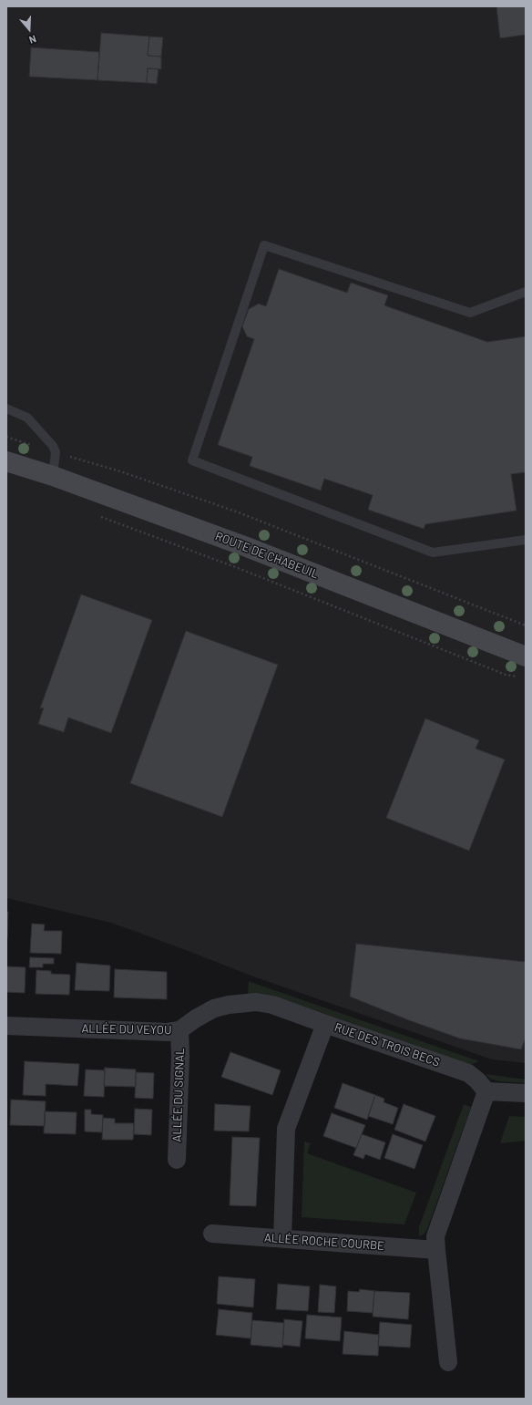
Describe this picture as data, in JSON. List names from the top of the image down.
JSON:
{
  "streets": {
    "main road": ["ROUTE DE CHABEUIL"],
    "street": [
      "ALLÉE DU VEYOU",
      "RUE DES TROIS BECS",
      "ALLÉE DU SIGNAL",
      "ALLÉE ROCHE COURBE"
    ]
  },
  "crossings": [
    ["ALLÉE DU VEYOU", "RUE DES TROIS BECS"],
    ["ALLÉE DU VEYOU", "ALLÉE DU SIGNAL"],
    ["RUE DES TROIS BECS", "ALLÉE ROCHE COURBE"]
  ],
  "north": "bottom"
}
